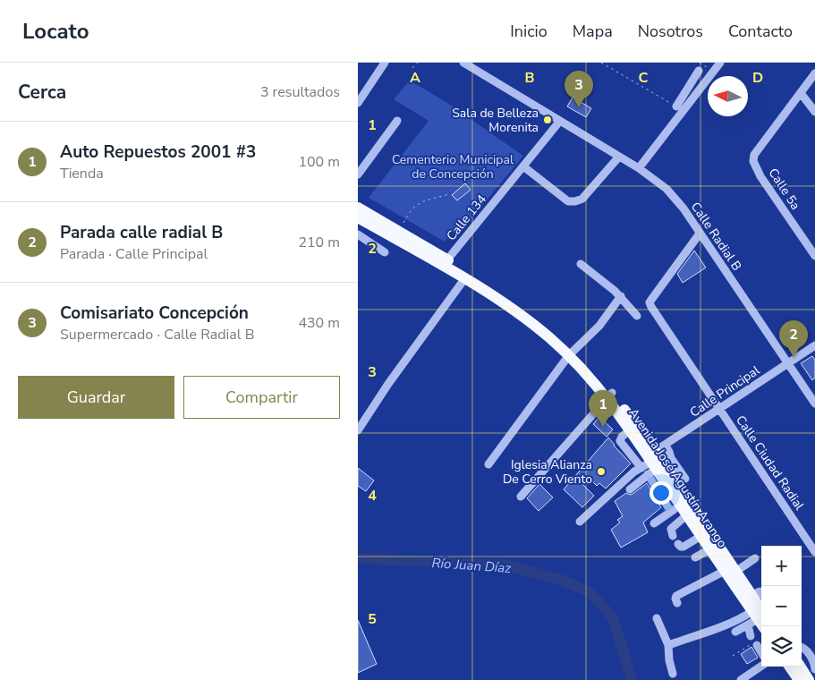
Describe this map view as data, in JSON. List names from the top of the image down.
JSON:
{
  "streets": {
    "main road": ["Avenida José Agustín Arango"],
    "street": [
      "Calle 5a",
      "Calle 134",
      "Calle Radial B",
      "Calle Principal",
      "Calle Ciudad Radial"
    ]
  },
  "crossings": [
    ["Calle 134", "Calle Radial B"],
    ["Calle 134", "Avenida José Agustín Arango"],
    ["Calle Radial B", "Calle Principal"],
    ["Calle Radial B", "Calle Ciudad Radial"],
    ["Calle Principal", "Calle Ciudad Radial"],
    ["Calle Principal", "Avenida José Agustín Arango"]
  ],
  "water": ["Río Juan Díaz"],
  "parks": ["Cementerio Municipal de Concepción"],
  "places": ["Sala de Belleza Morenita", "Iglesia Alianza De Cerro Viento"],
  "north": "left",
  "page": {
    "header": "Locato",
    "nav": [
      "Inicio",
      "Mapa",
      "Nosotros",
      "Contacto"
    ],
    "heading": ["Cerca", "3 resultados"],
    "pins": ["3", "2", "1"],
    "list": [
      {
        "mark": "1",
        "name": "Auto Repuestos 2001 #3",
        "note": "Tienda",
        "value": "100 m"
      },
      {
        "mark": "2",
        "name": "Parada calle radial B",
        "note": "Parada · Calle Principal",
        "value": "210 m"
      },
      {
        "mark": "3",
        "name": "Comisariato Concepción",
        "note": "Supermercado · Calle Radial B",
        "value": "430 m"
      }
    ],
    "buttons": ["Guardar", "Compartir"],
    "map_buttons": ["+", "−"]
  },
  "grid": {
    "columns": [
      "A",
      "B",
      "C",
      "D"
    ],
    "rows": [
      "1",
      "2",
      "3",
      "4",
      "5"
    ]
  }
}
